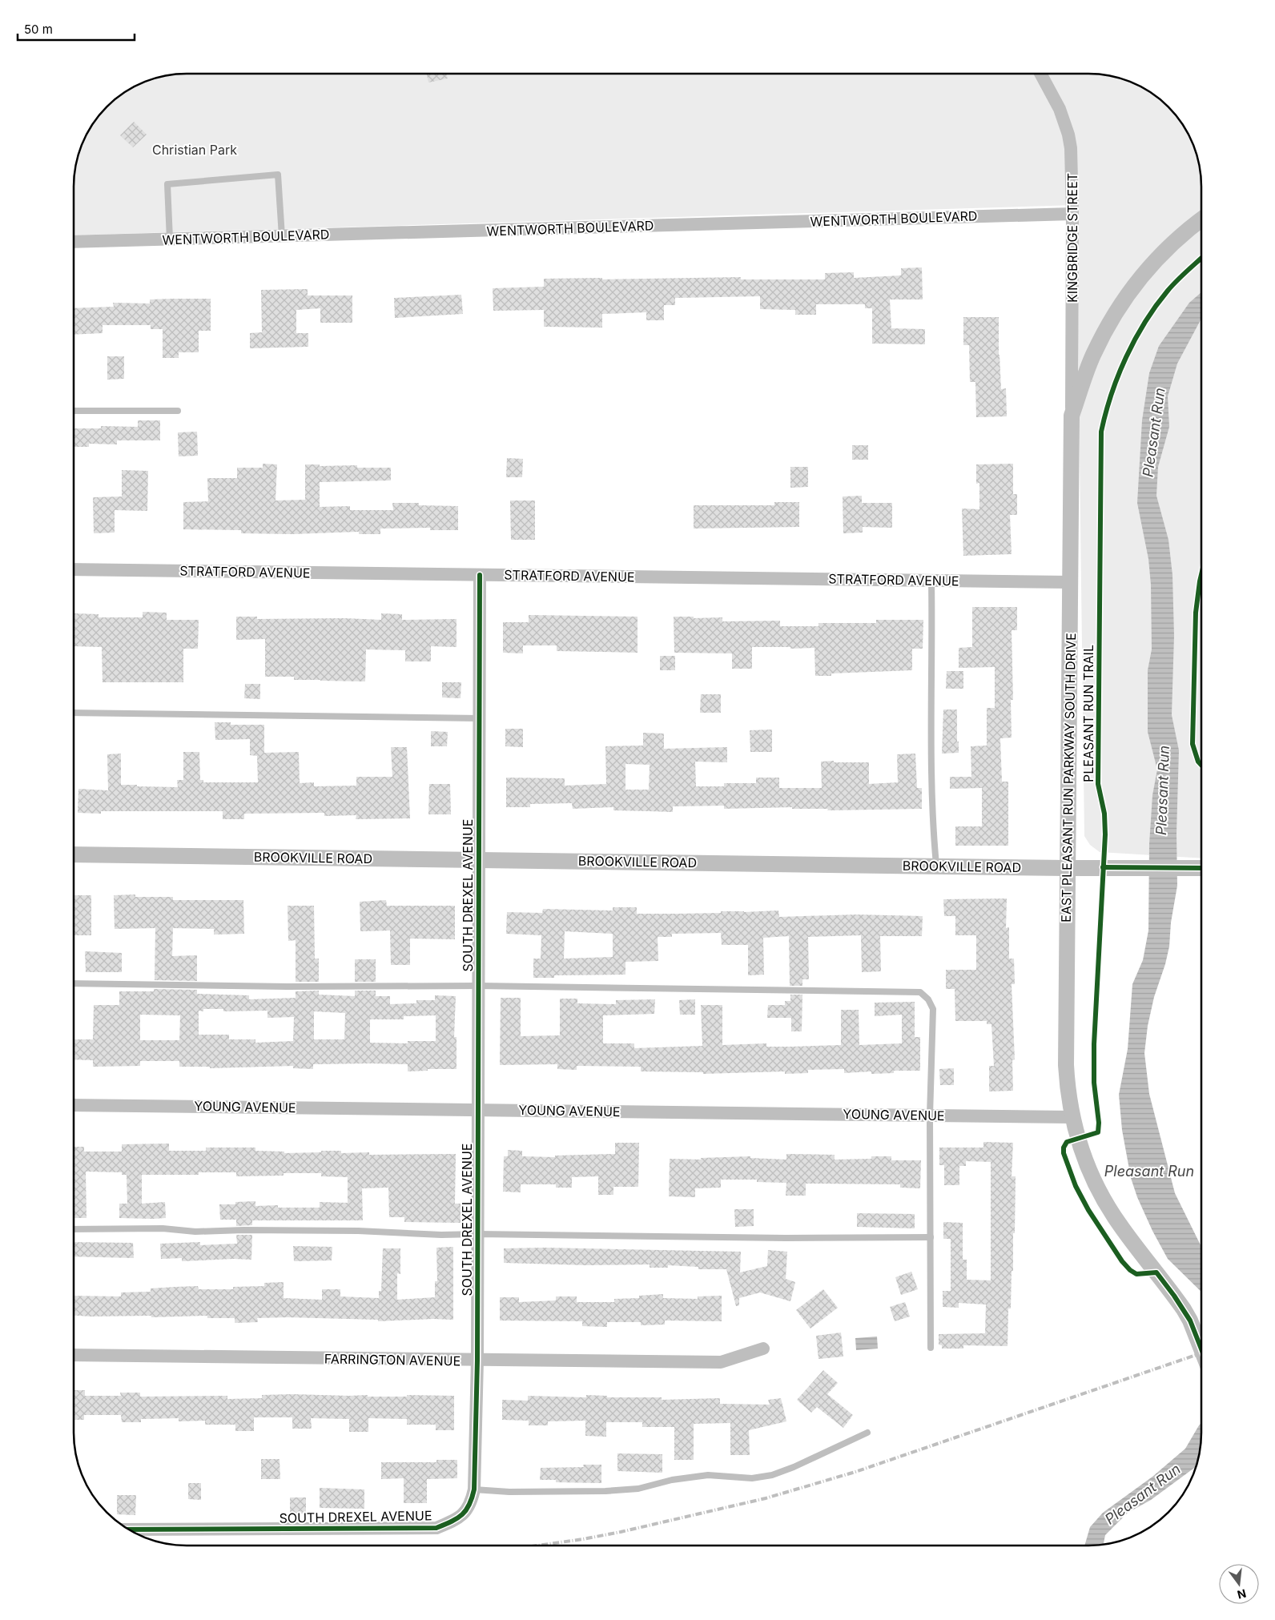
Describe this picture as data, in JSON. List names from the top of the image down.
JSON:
{
  "streets": {
    "street": [
      "WENTWORTH BOULEVARD",
      "KINGBRIDGE STREET",
      "STRATFORD AVENUE",
      "EAST PLEASANT RUN PARKWAY SOUTH DRIVE",
      "BROOKVILLE ROAD",
      "SOUTH DREXEL AVENUE",
      "YOUNG AVENUE",
      "FARRINGTON AVENUE"
    ],
    "cycle path": ["PLEASANT RUN TRAIL"]
  },
  "crossings": [
    ["WENTWORTH BOULEVARD", "KINGBRIDGE STREET"],
    ["KINGBRIDGE STREET", "EAST PLEASANT RUN PARKWAY SOUTH DRIVE"],
    ["STRATFORD AVENUE", "EAST PLEASANT RUN PARKWAY SOUTH DRIVE"],
    ["STRATFORD AVENUE", "SOUTH DREXEL AVENUE"],
    ["EAST PLEASANT RUN PARKWAY SOUTH DRIVE", "BROOKVILLE ROAD"],
    ["EAST PLEASANT RUN PARKWAY SOUTH DRIVE", "YOUNG AVENUE"],
    ["BROOKVILLE ROAD", "SOUTH DREXEL AVENUE"],
    ["SOUTH DREXEL AVENUE", "YOUNG AVENUE"],
    ["SOUTH DREXEL AVENUE", "FARRINGTON AVENUE"]
  ],
  "water": ["Pleasant Run"],
  "parks": ["Christian Park"],
  "scale_bar": "50 m",
  "north": "bottom"
}
